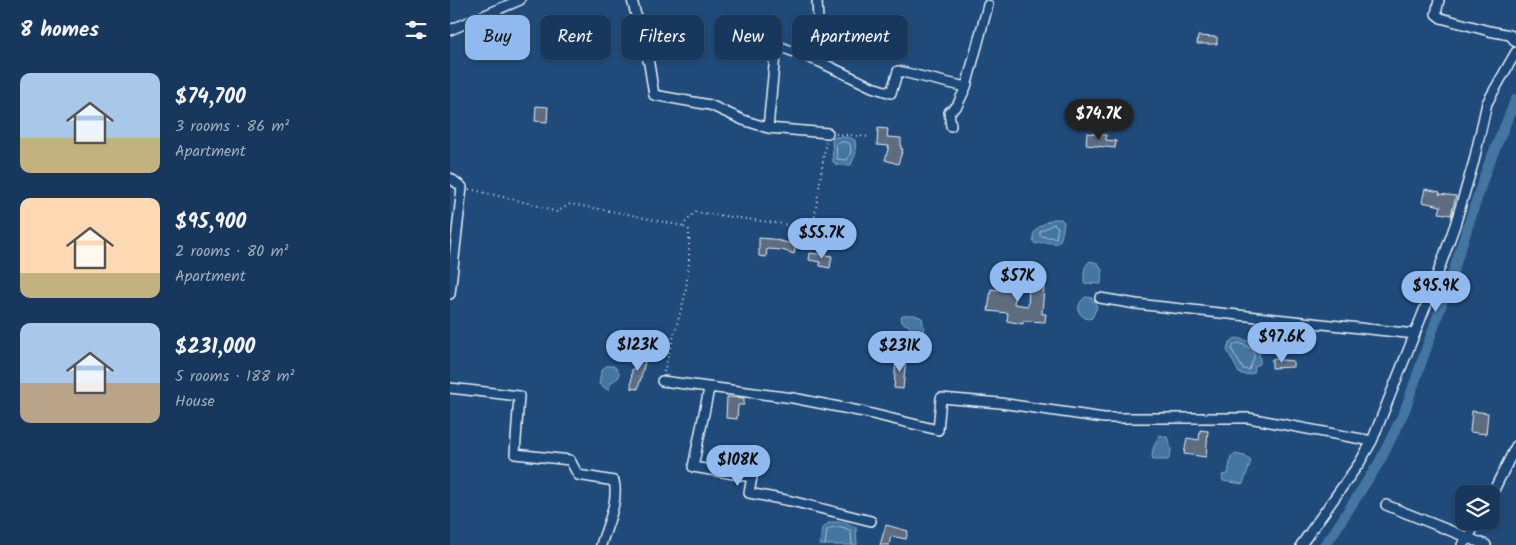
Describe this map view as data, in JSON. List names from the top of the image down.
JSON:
{
  "page": {
    "heading": "8 homes",
    "chip": [
      "Buy",
      "Rent",
      "Filters",
      "New",
      "Apartment"
    ],
    "list": [
      {
        "name": "$74,700",
        "note": "3 rooms · 86 m² · Apartment"
      },
      {
        "name": "$95,900",
        "note": "2 rooms · 80 m² · Apartment"
      },
      {
        "name": "$231,000",
        "note": "5 rooms · 188 m² · House"
      }
    ],
    "price": [
      "$74.7K",
      "$55.7K",
      "$57K",
      "$95.9K",
      "$97.6K",
      "$123K",
      "$231K",
      "$108K"
    ]
  }
}
